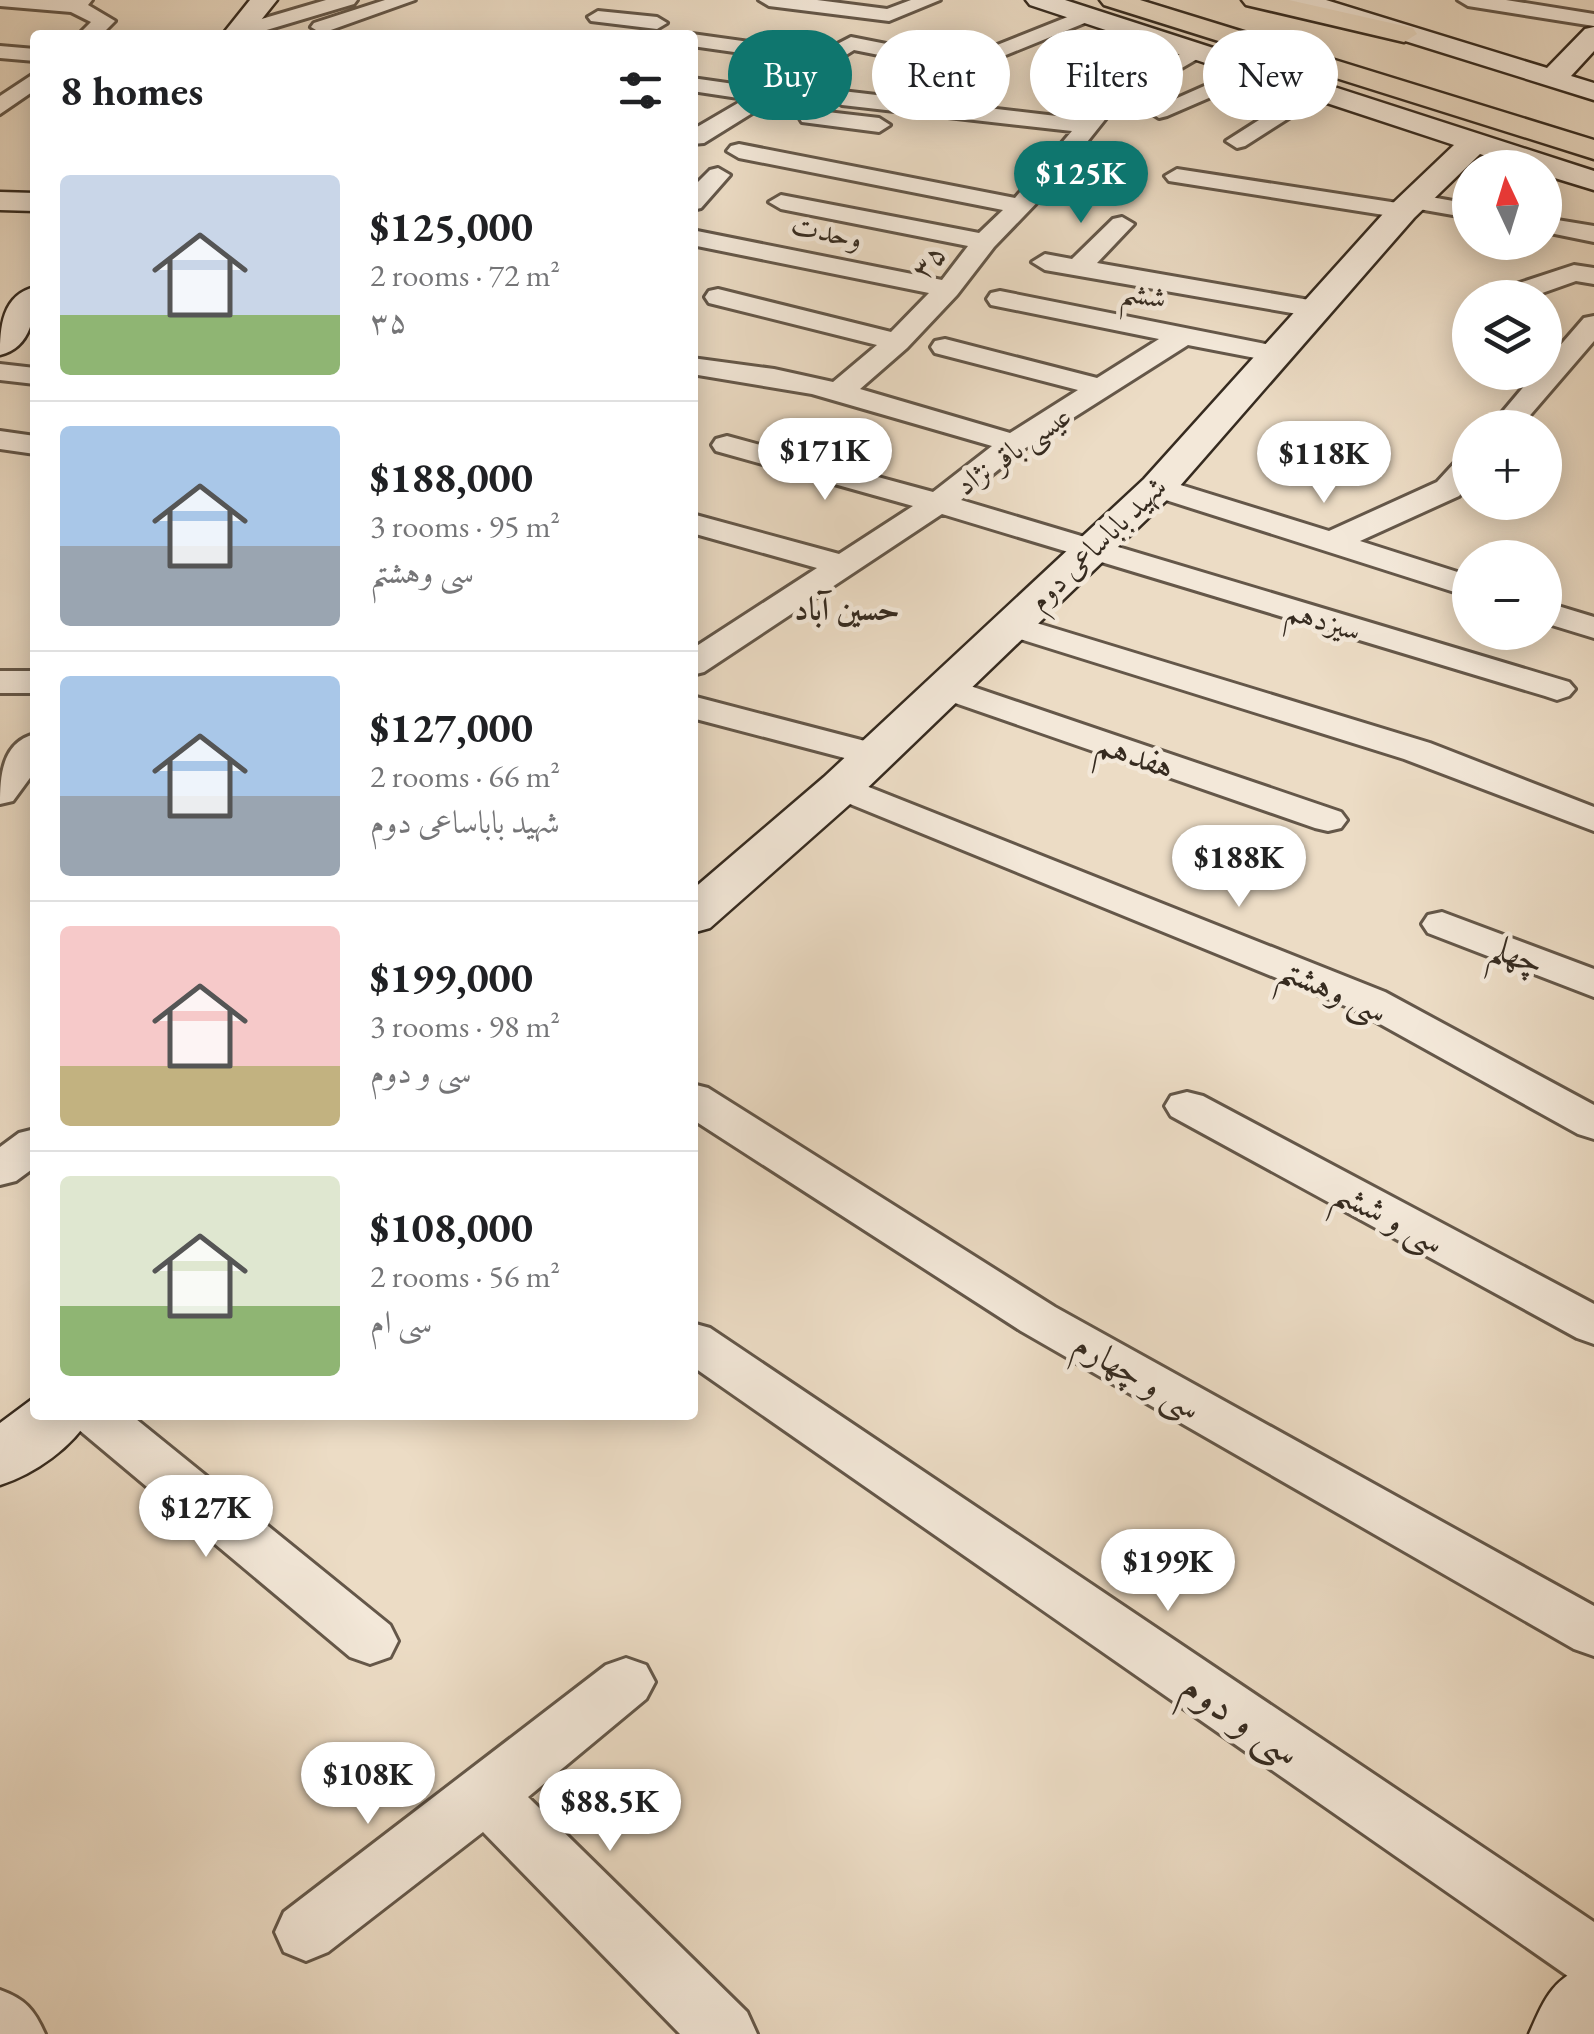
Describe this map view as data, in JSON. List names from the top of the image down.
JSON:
{
  "streets": {
    "main road": ["شهید باباساعی دوم"],
    "street": [
      "وحدت",
      "۳۵",
      "ششم",
      "عیسی باقر نژاد",
      "سیزدهم",
      "هفدهم",
      "چهلم",
      "سی وهشتم",
      "سی و ششم",
      "سی و چهارم",
      "سی و دوم"
    ]
  },
  "crossings": [
    ["وحدت", "۳۵"],
    ["ششم", "عیسی باقر نژاد"],
    ["ششم", "شهید باباساعی دوم"],
    ["عیسی باقر نژاد", "سیزدهم"],
    ["شهید باباساعی دوم", "سیزدهم"],
    ["شهید باباساعی دوم", "هفدهم"],
    ["شهید باباساعی دوم", "سی وهشتم"]
  ],
  "districts": ["حسین آباد"],
  "north": "top",
  "page": {
    "chip": [
      "Buy",
      "Rent",
      "Filters",
      "New"
    ],
    "heading": "8 homes",
    "price": [
      "$125K",
      "$171K",
      "$118K",
      "$188K",
      "$127K",
      "$199K",
      "$108K",
      "$88.5K"
    ],
    "map_buttons": ["+", "−"],
    "list": [
      {
        "name": "$125,000",
        "note": "2 rooms · 72 m² · ۳۵"
      },
      {
        "name": "$188,000",
        "note": "3 rooms · 95 m² · سی وهشتم"
      },
      {
        "name": "$127,000",
        "note": "2 rooms · 66 m² · شهید باباساعی دوم"
      },
      {
        "name": "$199,000",
        "note": "3 rooms · 98 m² · سی و دوم"
      },
      {
        "name": "$108,000",
        "note": "2 rooms · 56 m² · سی ام"
      }
    ]
  }
}
